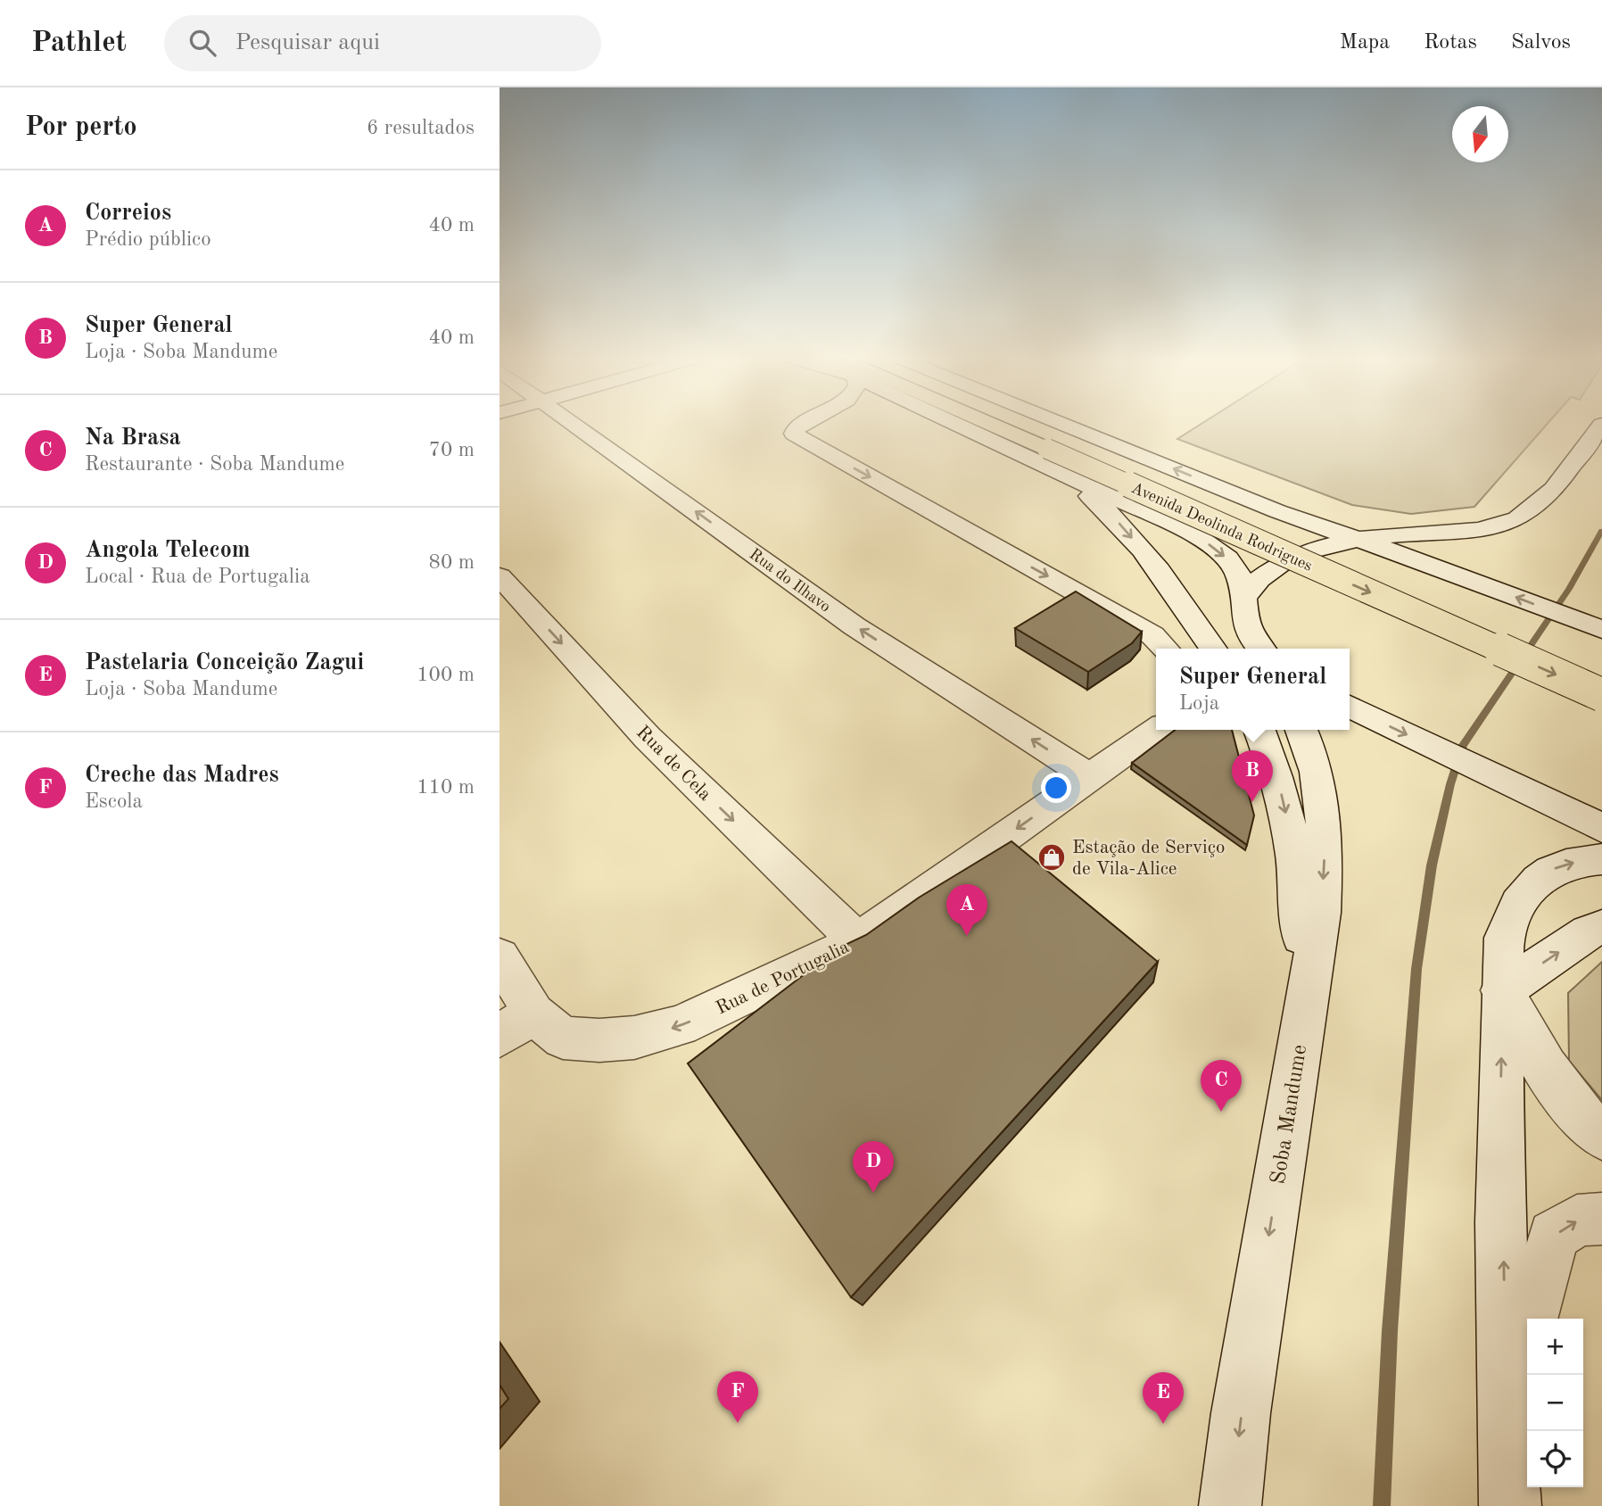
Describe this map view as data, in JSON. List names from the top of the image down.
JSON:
{
  "streets": {
    "highway": ["Avenida Deolinda Rodrigues"],
    "main road": [
      "Rua do Ilhavo",
      "Rua de Cela",
      "Rua de Portugalia",
      "Soba Mandume"
    ]
  },
  "crossings": [
    ["Rua do Ilhavo", "Rua de Portugalia"],
    ["Rua de Cela", "Rua de Portugalia"]
  ],
  "one_way": ["Rua de Cela", "Rua de Portugalia"],
  "places": {
    "shop": ["Estação de Serviço de Vila-Alice"]
  },
  "north": "bottom",
  "page": {
    "header": "Pathlet",
    "search": "Pesquisar aqui",
    "nav": ["Mapa", "Rotas", "Salvos"],
    "heading": ["Por perto", "6 resultados"],
    "list": [
      {
        "mark": "A",
        "name": "Correios",
        "note": "Prédio público",
        "value": "40 m"
      },
      {
        "mark": "B",
        "name": "Super General",
        "note": "Loja · Soba Mandume",
        "value": "40 m"
      },
      {
        "mark": "C",
        "name": "Na Brasa",
        "note": "Restaurante · Soba Mandume",
        "value": "70 m"
      },
      {
        "mark": "D",
        "name": "Angola Telecom",
        "note": "Local · Rua de Portugalia",
        "value": "80 m"
      },
      {
        "mark": "E",
        "name": "Pastelaria Conceição Zagui",
        "note": "Loja · Soba Mandume",
        "value": "100 m"
      },
      {
        "mark": "F",
        "name": "Creche das Madres",
        "note": "Escola",
        "value": "110 m"
      }
    ],
    "popup": ["Super General", "Loja"],
    "pins": [
      "B",
      "A",
      "C",
      "D",
      "F",
      "E"
    ],
    "map_buttons": ["+", "−"]
  }
}
